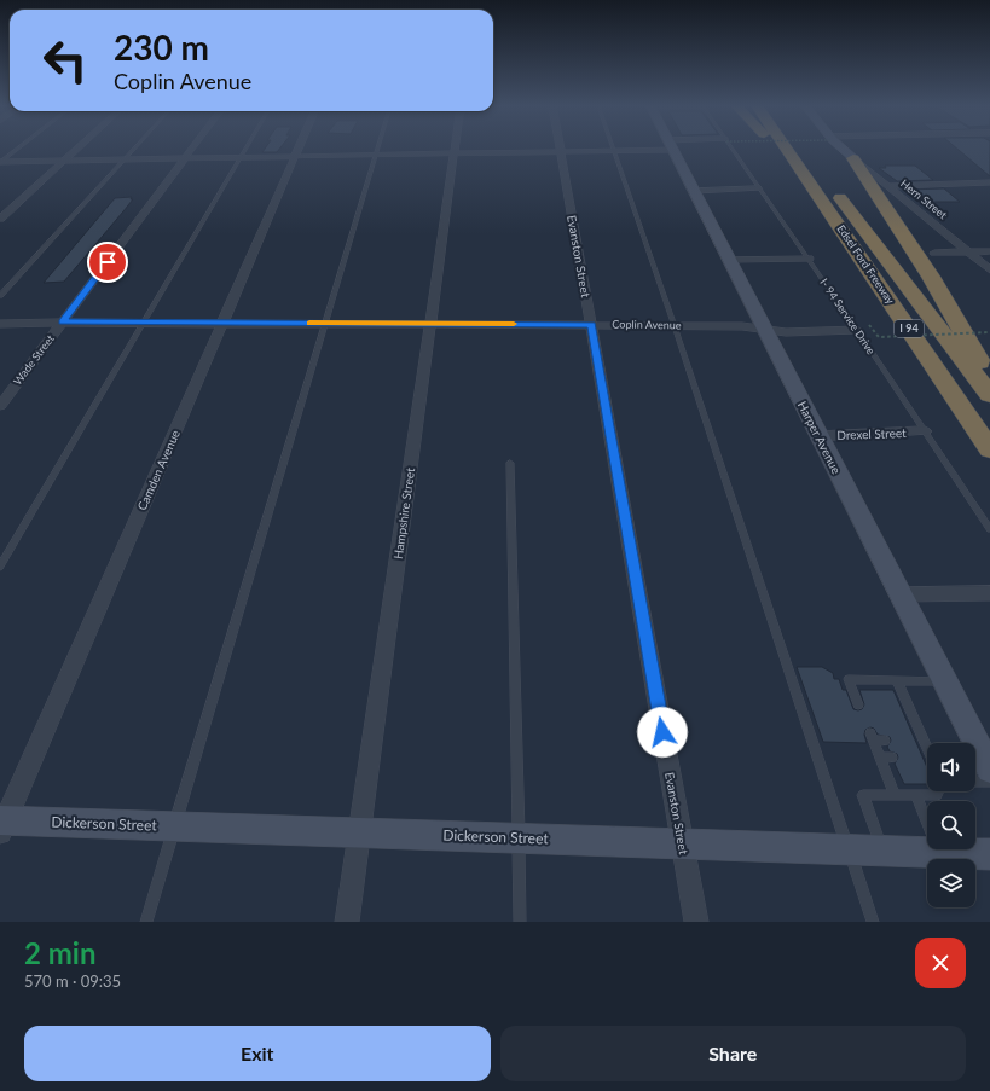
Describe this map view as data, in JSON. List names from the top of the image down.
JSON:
{
  "streets": {
    "highway": ["Edsel Ford Freeway", "I 94"],
    "main road": ["Hern Street", "Harper Avenue", "Dickerson Street"],
    "street": [
      "Evanston Street",
      "Coplin Avenue",
      "Wade Street",
      "Drexel Street",
      "Camden Avenue",
      "Hampshire Street"
    ],
    "lane": ["I- 94 Service Drive"]
  },
  "crossings": [
    ["Evanston Street", "Coplin Avenue"],
    ["Evanston Street", "Dickerson Street"],
    ["I- 94 Service Drive", "Coplin Avenue"],
    ["I- 94 Service Drive", "Drexel Street"],
    ["Coplin Avenue", "Wade Street"],
    ["Coplin Avenue", "Harper Avenue"],
    ["Coplin Avenue", "Camden Avenue"],
    ["Coplin Avenue", "Hampshire Street"],
    ["Drexel Street", "Harper Avenue"],
    ["Camden Avenue", "Dickerson Street"],
    ["Hampshire Street", "Dickerson Street"]
  ],
  "page": {
    "turn": ["230 m", "Coplin Avenue"],
    "heading": ["2 min", "570 m · 09:35"],
    "buttons": ["Exit", "Share"]
  }
}
